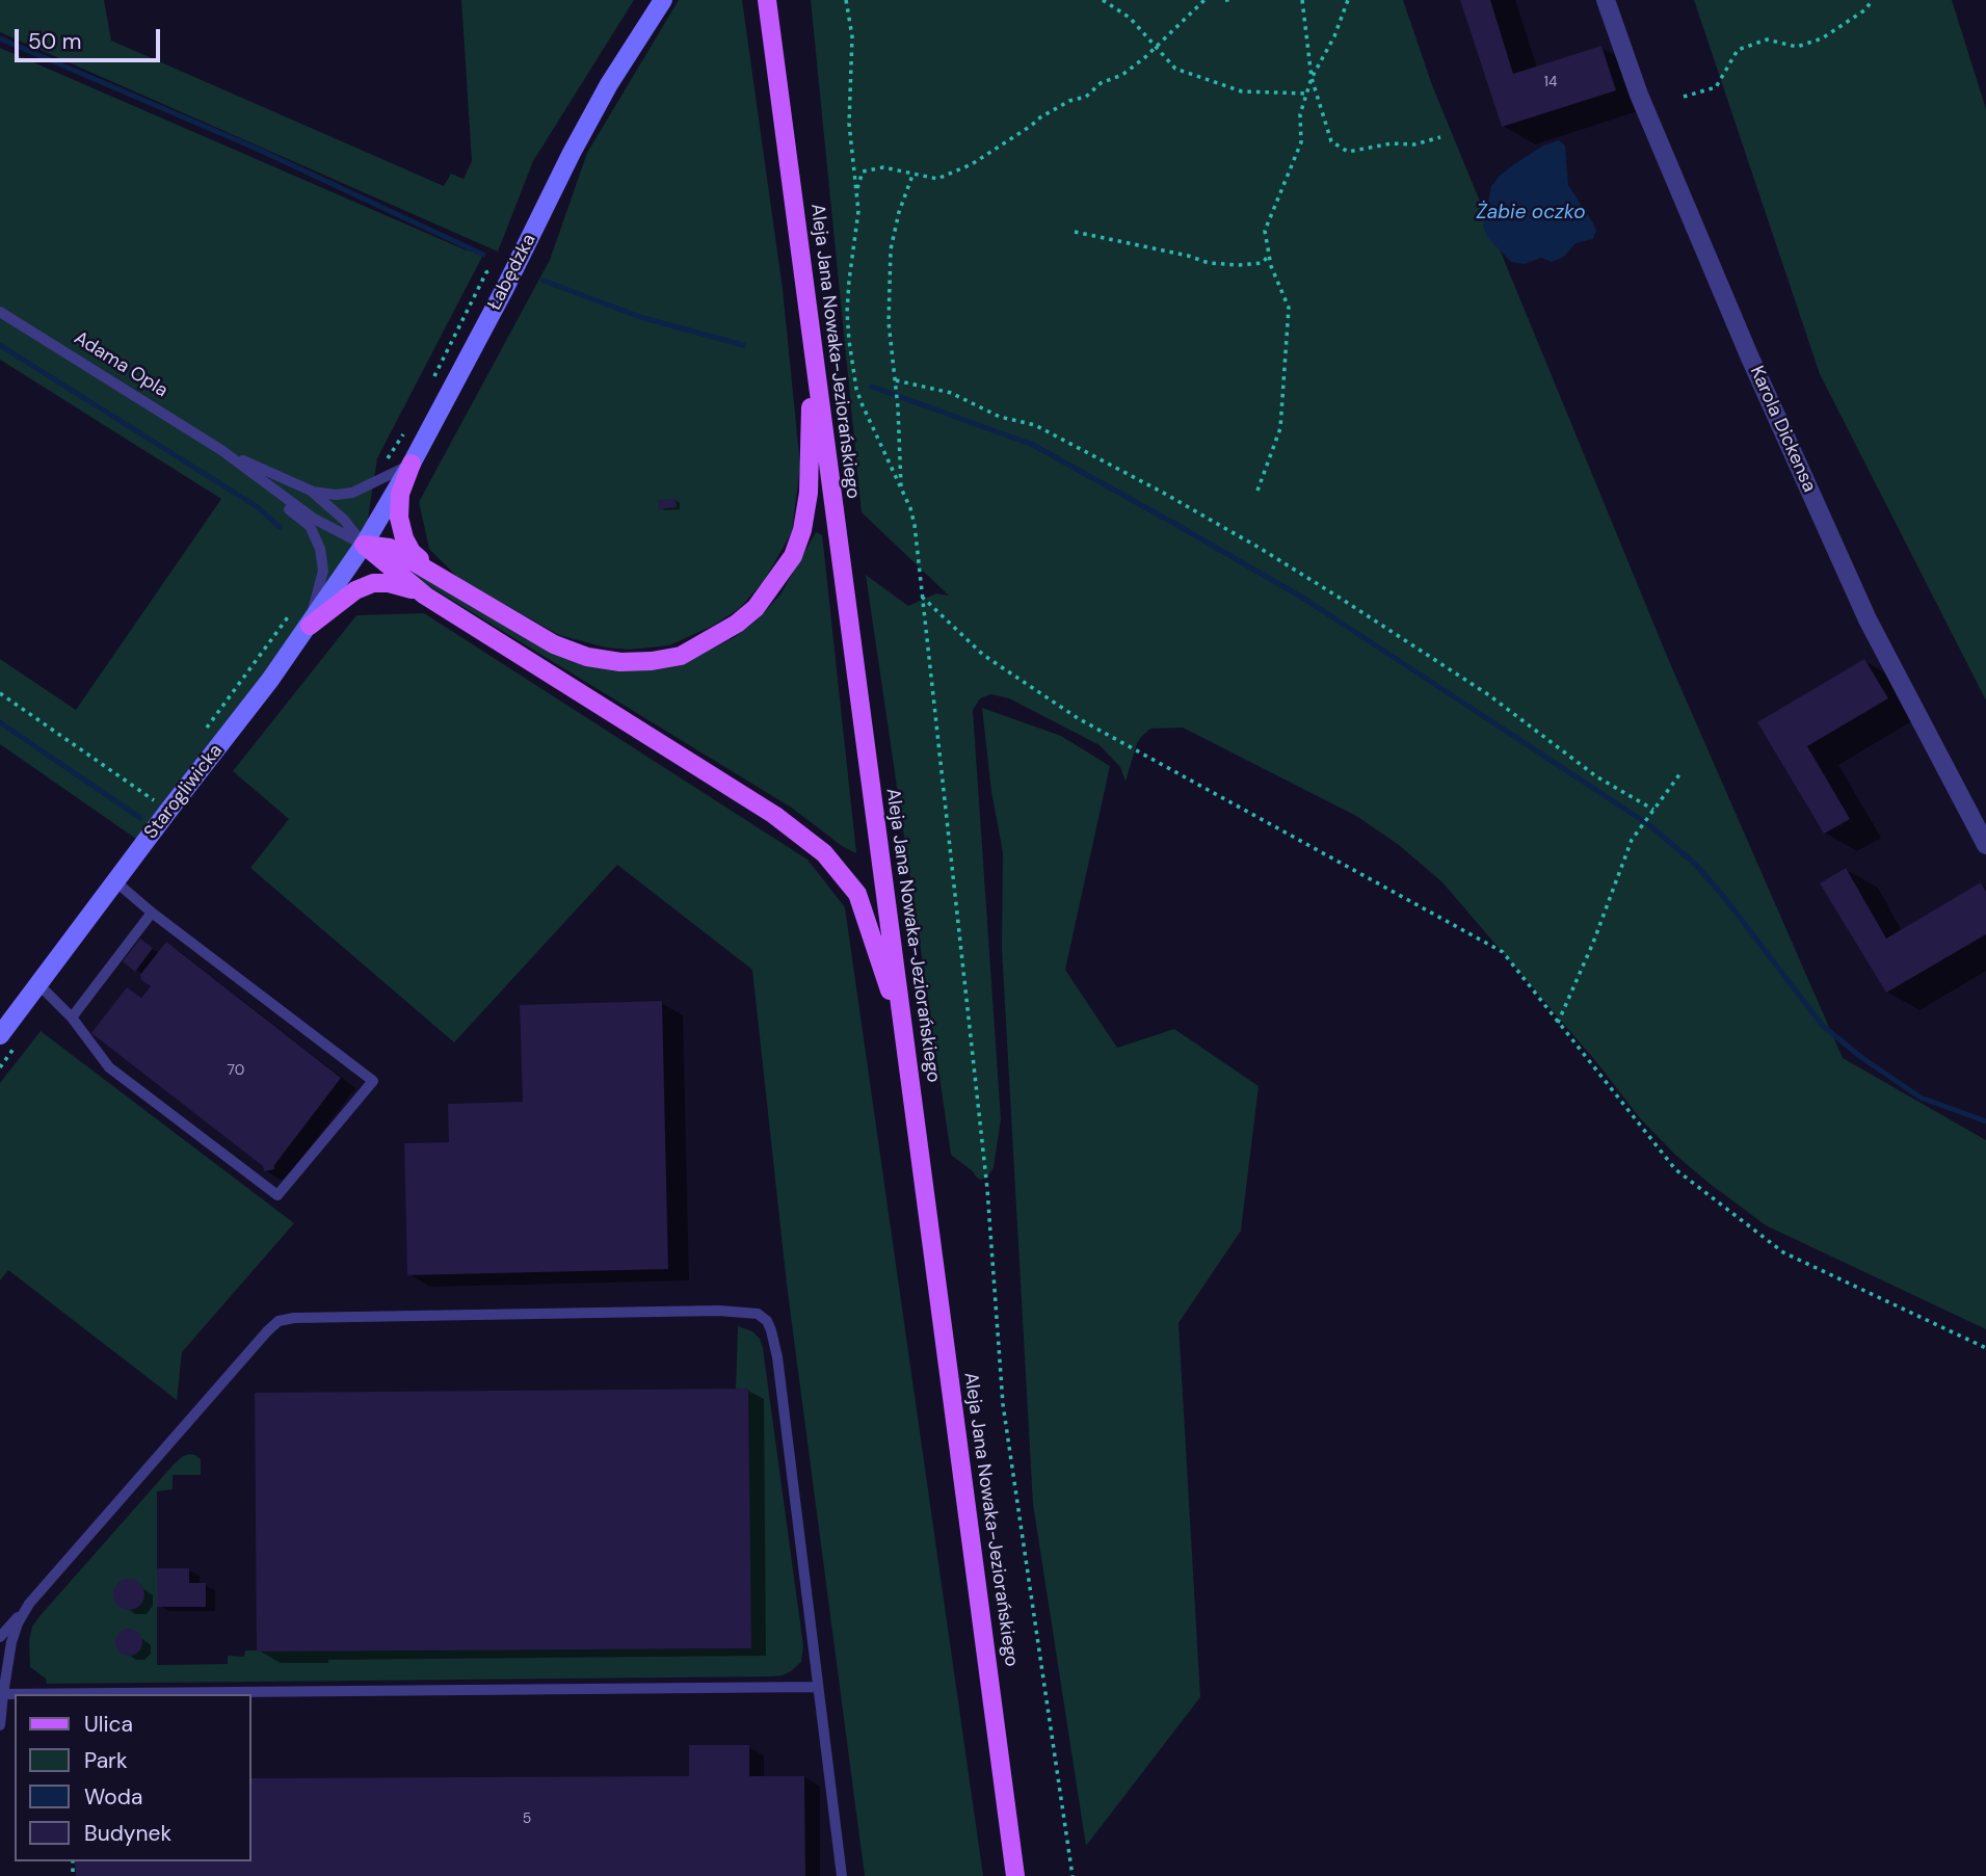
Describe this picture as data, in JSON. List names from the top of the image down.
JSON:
{
  "streets": {
    "main road": ["Aleja Jana Nowaka-Jeziorańskiego"],
    "street": ["Łabędzka", "Karola Dickensa", "Starogliwicka"],
    "lane": ["Adama Opla"]
  },
  "crossings": [
    ["Łabędzka", "Starogliwicka"]
  ],
  "water": ["Żabie oczko"],
  "house_numbers": ["14", "70", "5"],
  "legend": [
    "Ulica",
    "Park",
    "Woda",
    "Budynek"
  ],
  "scale_bar": "50 m"
}
